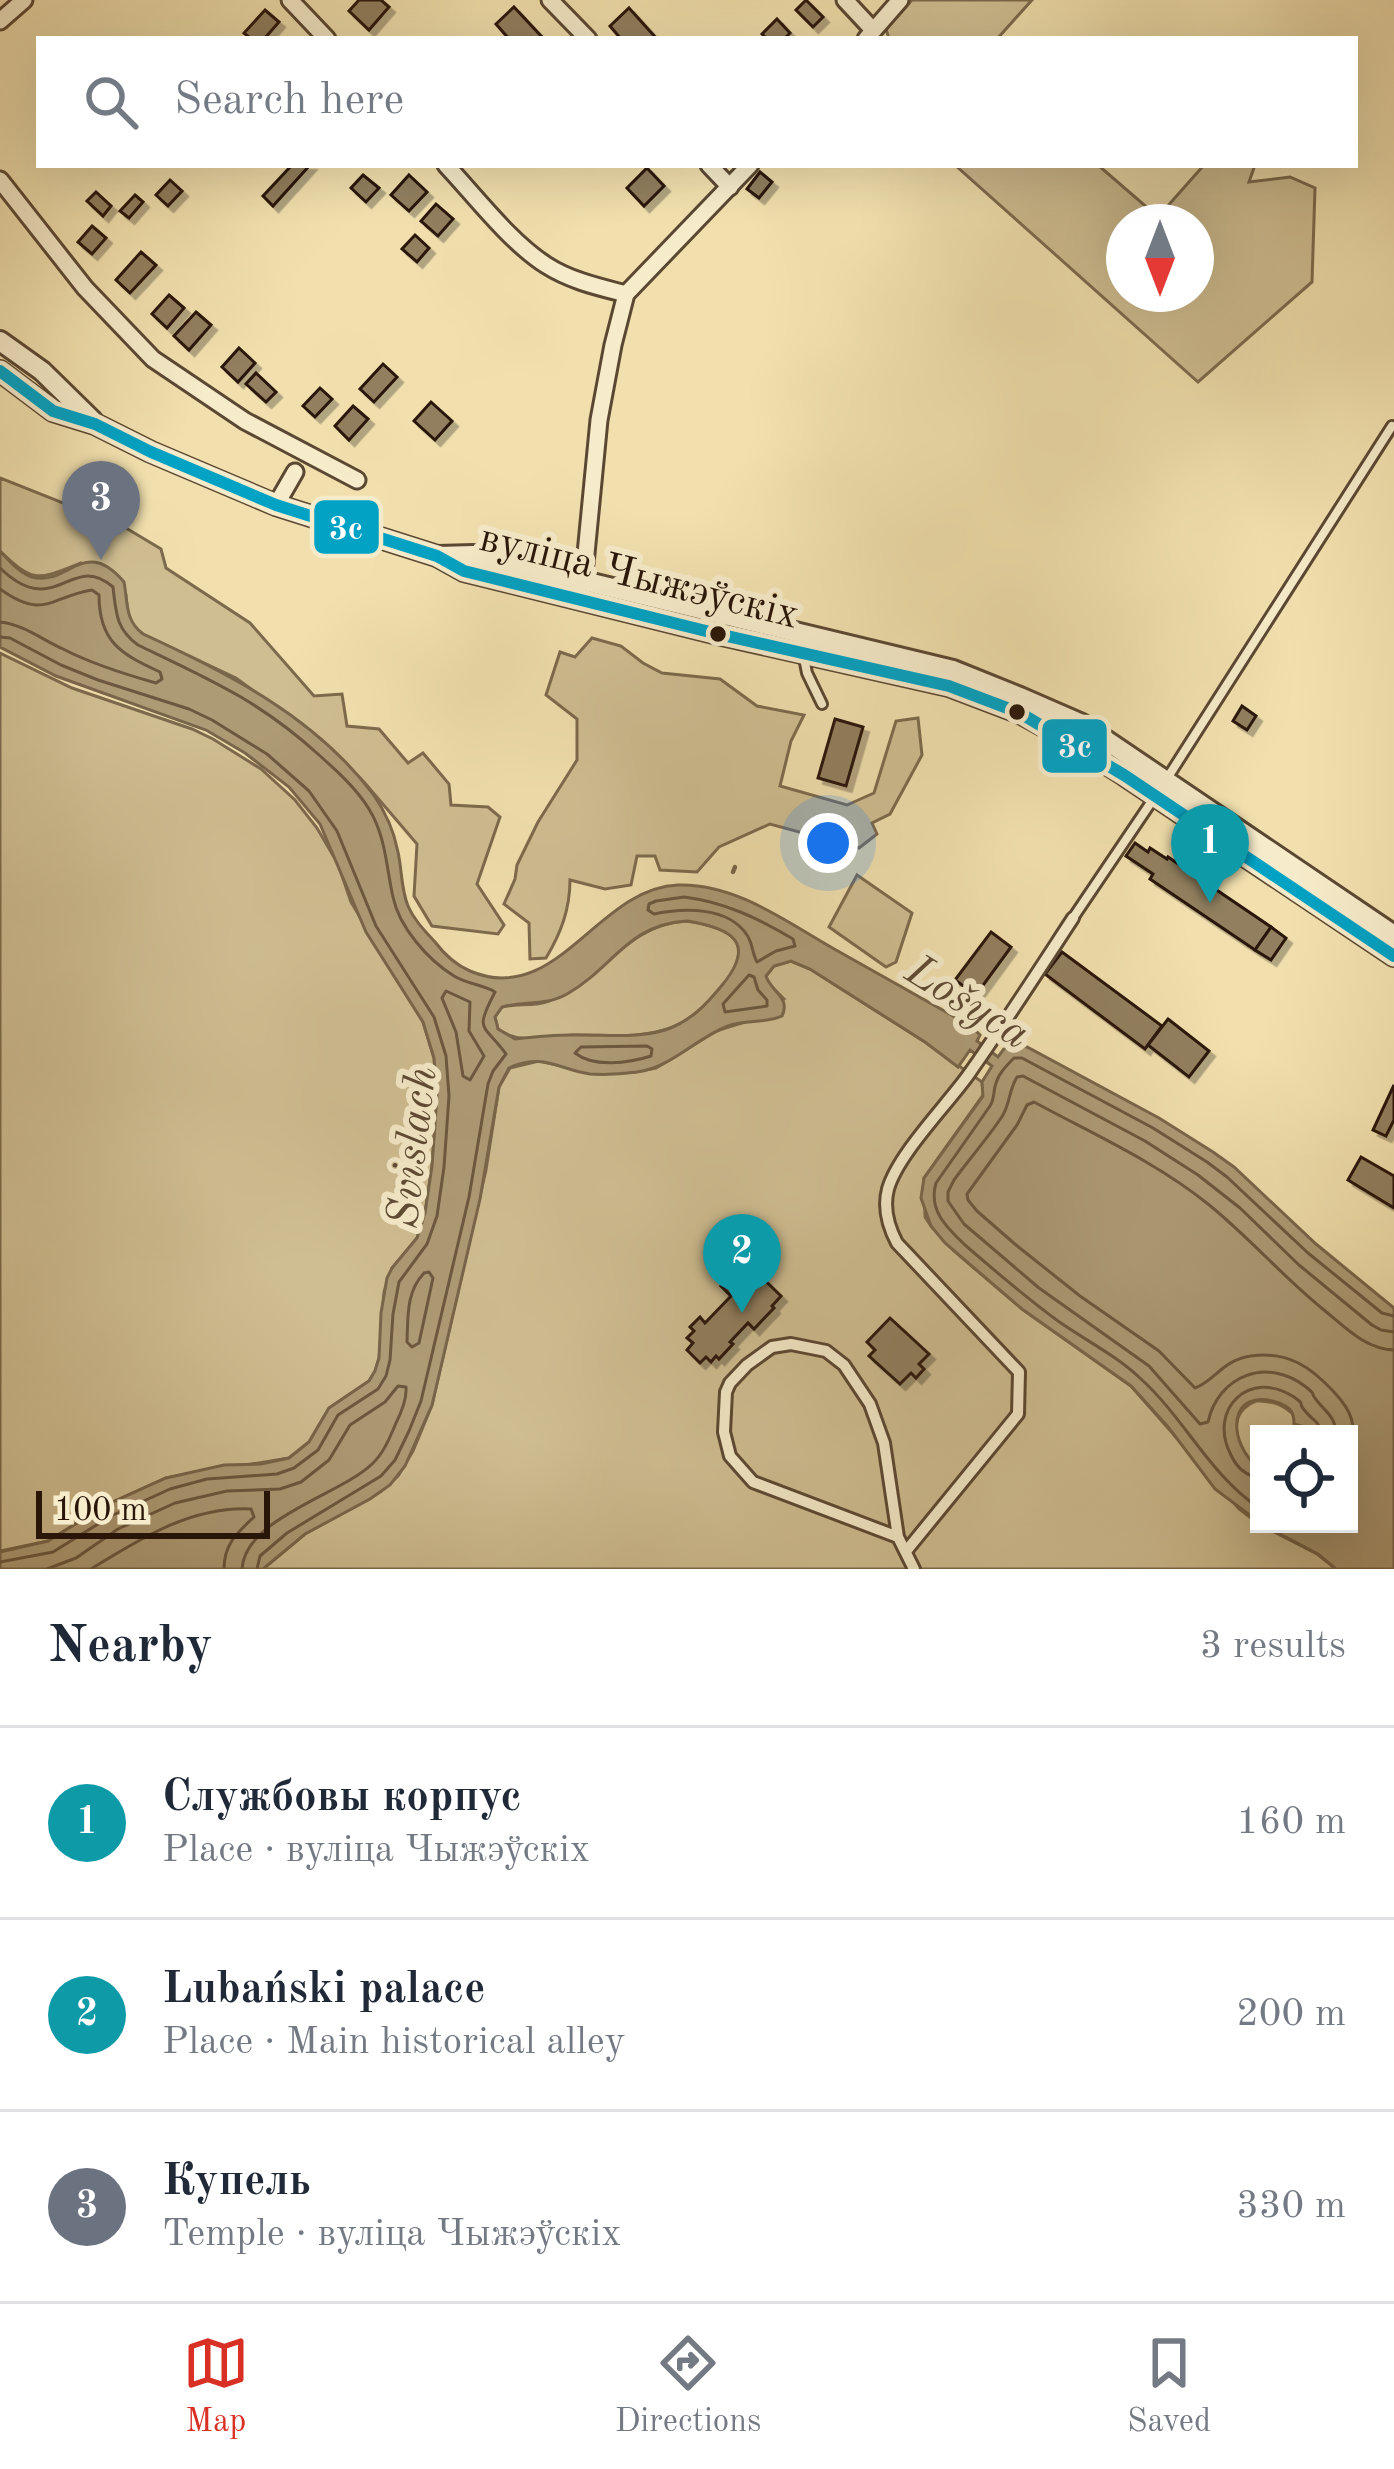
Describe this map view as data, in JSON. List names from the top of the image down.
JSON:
{
  "streets": {
    "street": ["вуліца Чыжэўскіх"]
  },
  "water": ["Lošyca", "Svislach"],
  "lines": ["transit line 3с"],
  "scale_bar": "100 m",
  "north": "bottom",
  "page": {
    "search": "Search here",
    "pins": ["3", "1", "2"],
    "scale": "100 m",
    "heading": ["Nearby", "3 results"],
    "list": [
      {
        "mark": "1",
        "name": "Службовы корпус",
        "note": "Place · вуліца Чыжэўскіх",
        "value": "160 m"
      },
      {
        "mark": "2",
        "name": "Lubański palace",
        "note": "Place · Main historical alley",
        "value": "200 m"
      },
      {
        "mark": "3",
        "name": "Купель",
        "note": "Temple · вуліца Чыжэўскіх",
        "value": "330 m"
      }
    ],
    "nav": ["Map", "Directions", "Saved"]
  }
}
